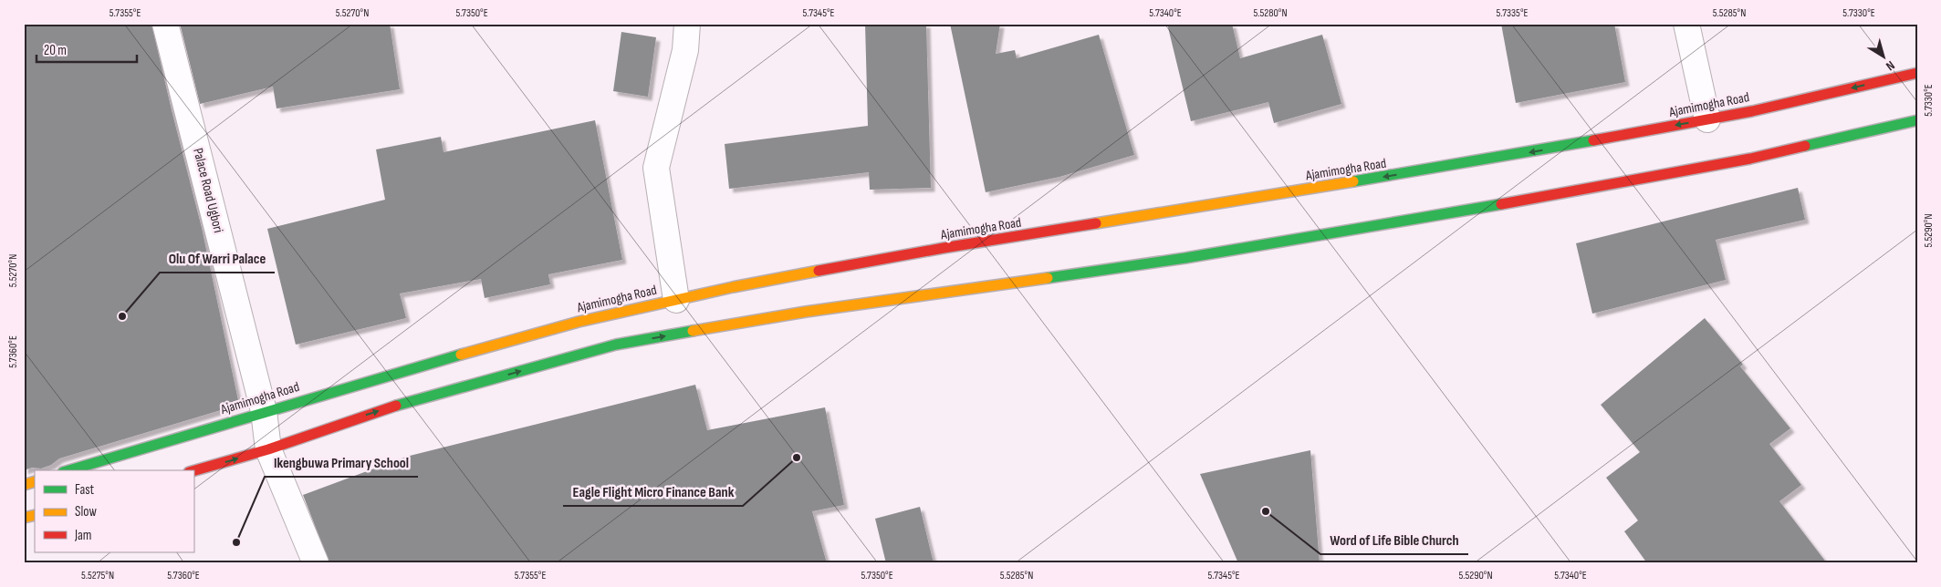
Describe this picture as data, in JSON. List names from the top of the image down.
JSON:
{
  "streets": {
    "main road": ["Ajamimogha Road"],
    "street": ["Palace Road Ugbori"]
  },
  "crossings": [
    ["Ajamimogha Road", "Palace Road Ugbori"]
  ],
  "places": [
    "Olu Of Warri Palace",
    "Eagle Flight Micro Finance Bank",
    "Word of Life Bible Church",
    "Ikengbuwa Primary School"
  ],
  "legend": ["Fast", "Slow", "Jam"],
  "scale_bar": "20 m",
  "north": "bottom right",
  "coordinates": [
    "5.7355°E",
    "5.5270°N",
    "5.7350°E",
    "5.7345°E",
    "5.7340°E",
    "5.5280°N",
    "5.7335°E",
    "5.5285°N",
    "5.7330°E",
    "5.5290°N",
    "5.7360°E",
    "5.5275°N"
  ]
}
